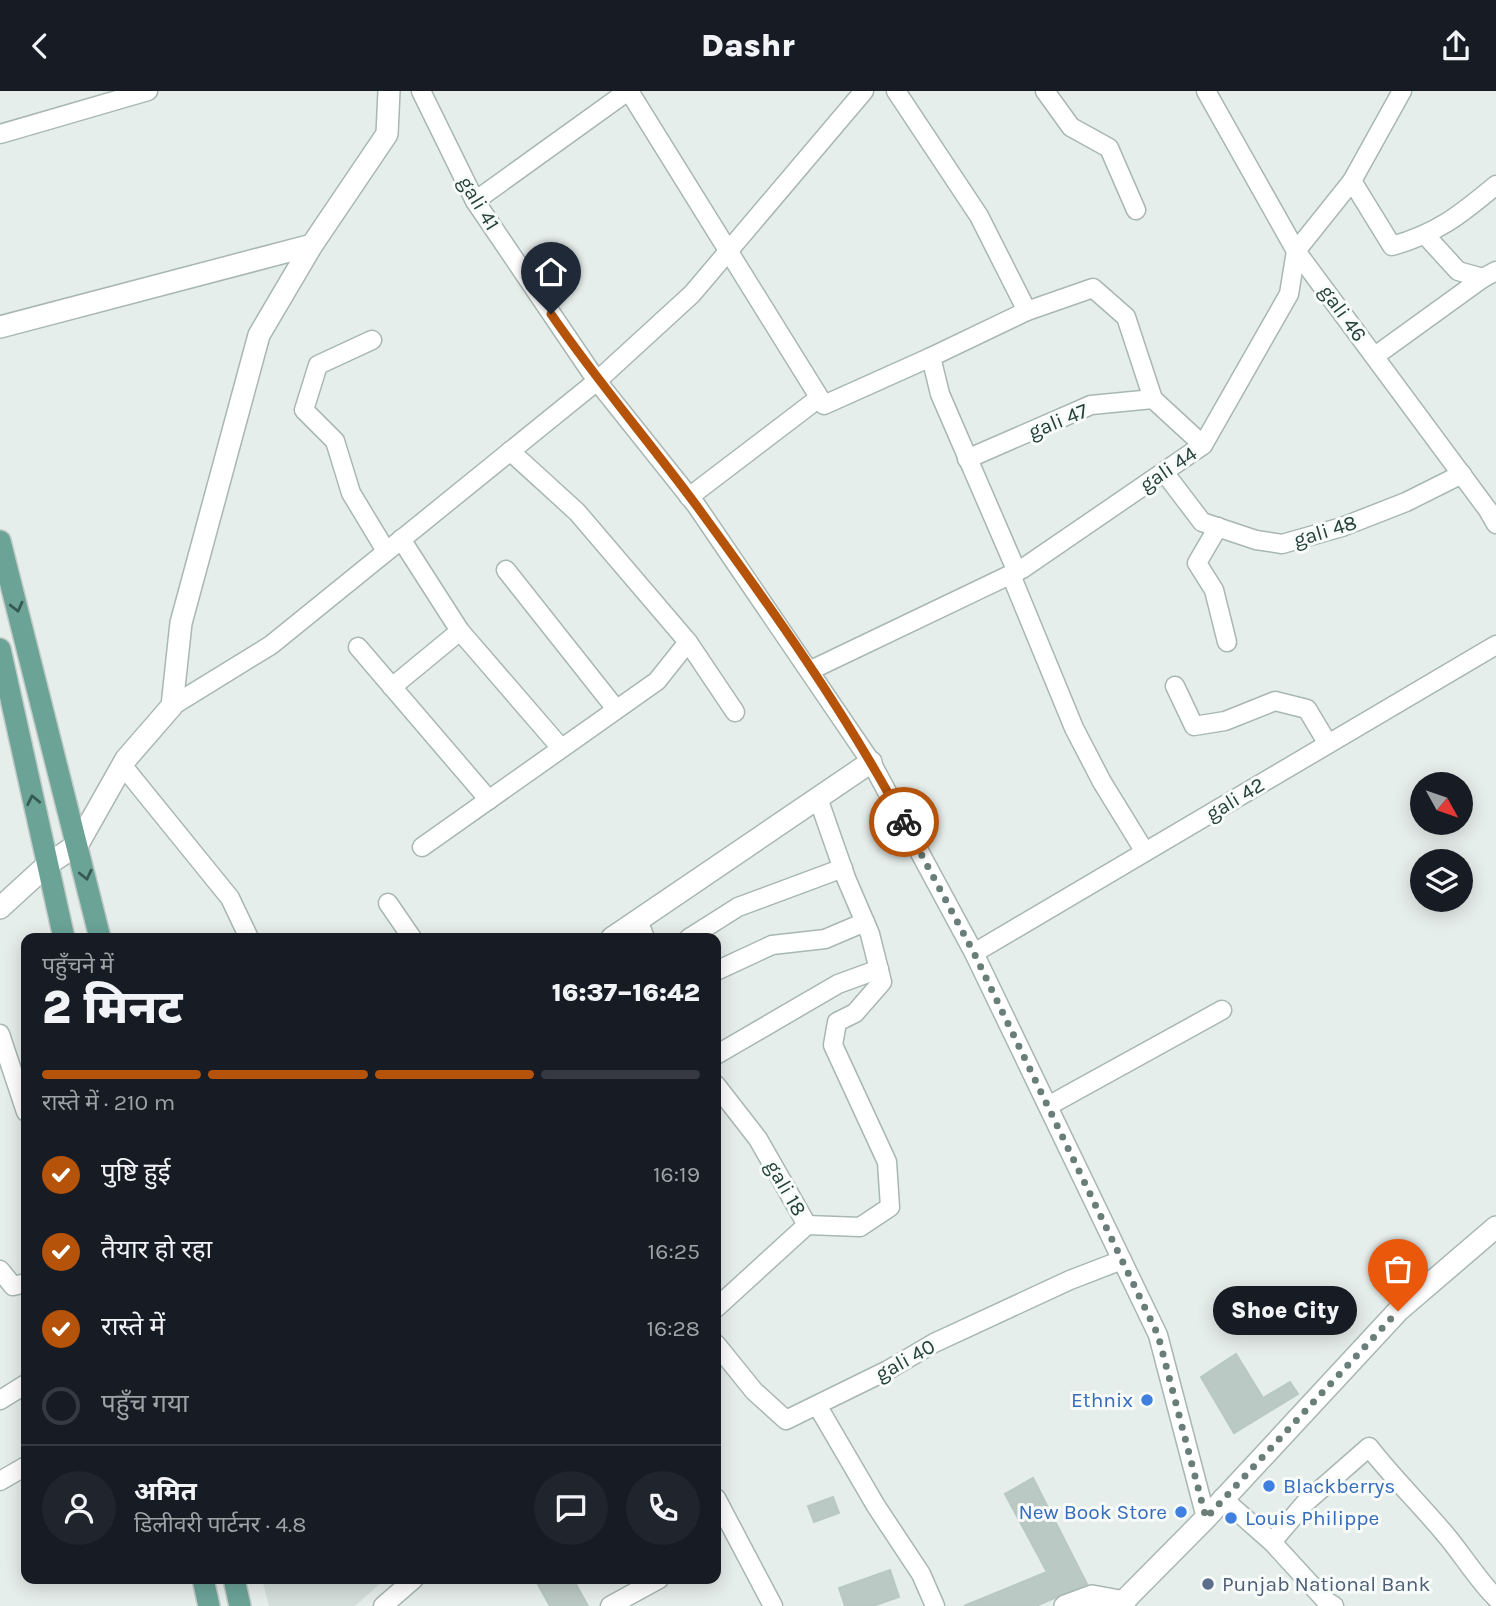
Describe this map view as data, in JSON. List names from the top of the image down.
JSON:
{
  "streets": {
    "street": [
      "gali 41",
      "gali 46",
      "gali 47",
      "gali 44",
      "gali 48",
      "gali 42",
      "gali 18",
      "gali 40"
    ]
  },
  "crossings": [
    ["gali 41", "gali 44"],
    ["gali 41", "gali 42"],
    ["gali 41", "gali 40"],
    ["gali 46", "gali 44"],
    ["gali 46", "gali 48"],
    ["gali 44", "gali 48"]
  ],
  "places": [
    "Shoe City",
    "Ethnix",
    "Blackberrys",
    "New Book Store",
    "Louis Philippe",
    "Punjab National Bank"
  ],
  "north": "bottom right",
  "page": {
    "header": "Dashr",
    "heading": ["2 मिनट", "पहुँचने में", "16:37–16:42"],
    "panel": ["अमित", "डिलीवरी पार्टनर · 4.8"],
    "bar": "रास्ते में · 210 m",
    "list": [
      ["पुष्टि हुई", "16:19"],
      ["तैयार हो रहा", "16:25"],
      ["रास्ते में", "16:28"],
      "पहुँच गया"
    ],
    "bubble": "Shoe City"
  }
}
